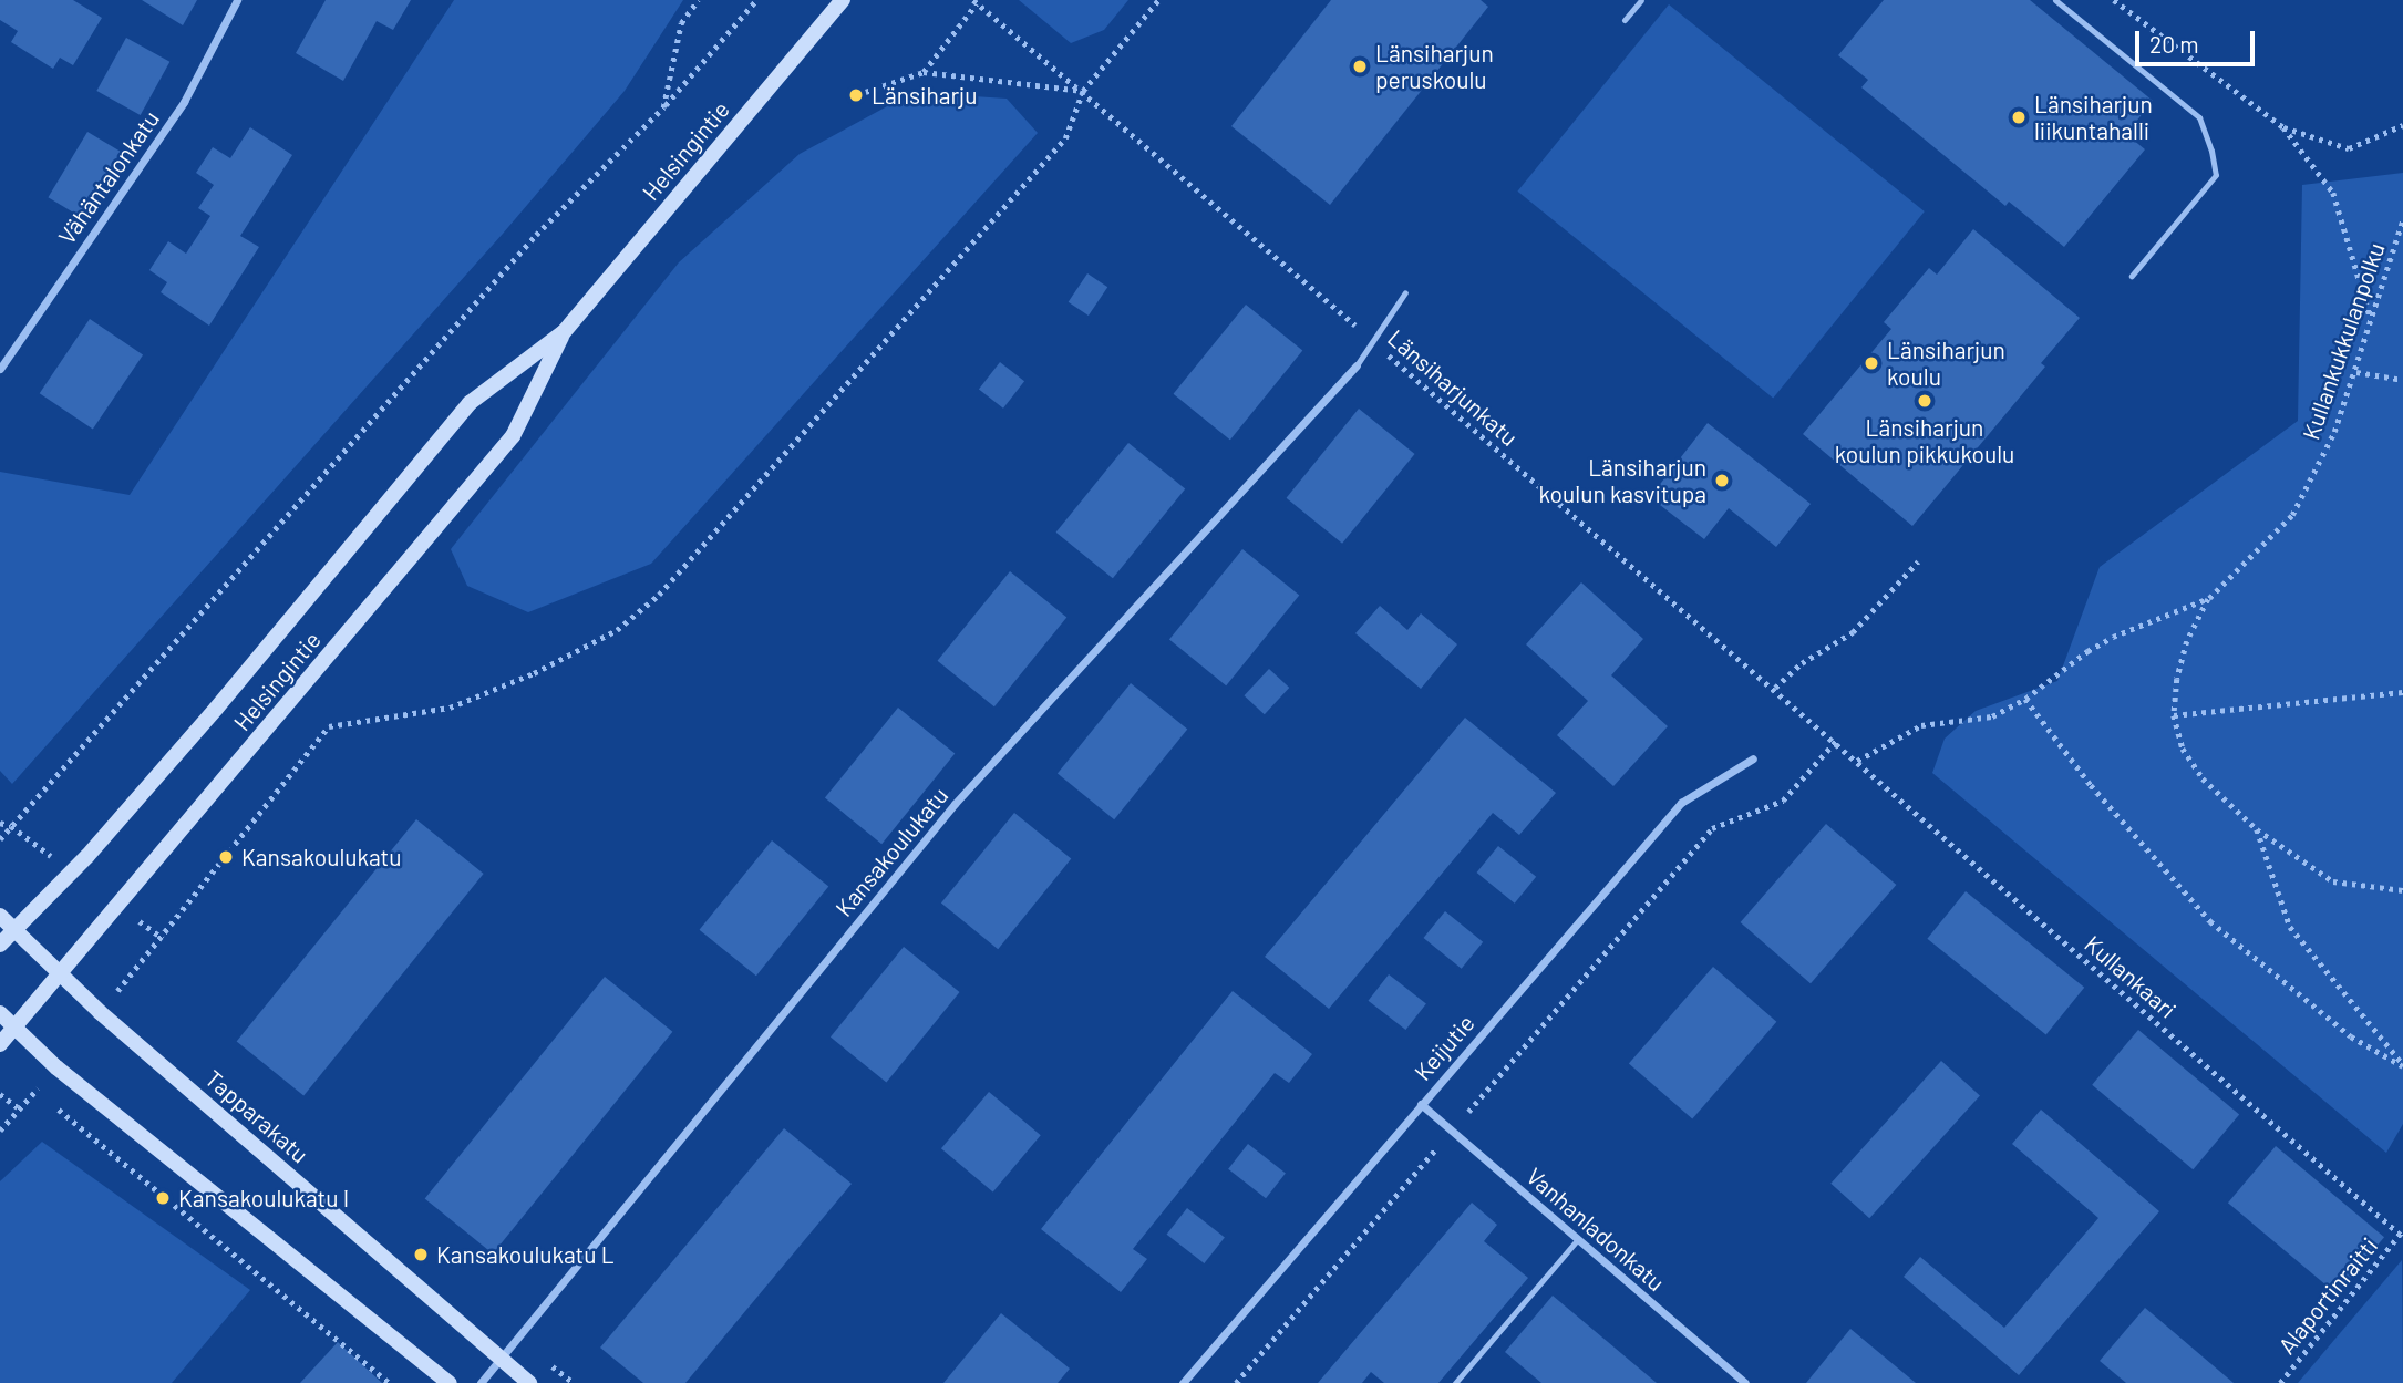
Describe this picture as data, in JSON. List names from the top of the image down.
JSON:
{
  "streets": {
    "main road": ["Helsingintie", "Tapparakatu"],
    "street": [
      "Vähäntalonkatu",
      "Kansakoulukatu",
      "Keijutie",
      "Vanhanladonkatu"
    ],
    "path": [
      "Kullankukkulanpolku",
      "Länsiharjunkatu",
      "Kullankaari",
      "Alaportinraitti"
    ]
  },
  "crossings": [
    ["Helsingintie", "Tapparakatu"],
    ["Kullankukkulanpolku", "Kullankaari"],
    ["Länsiharjunkatu", "Kullankaari"],
    ["Kansakoulukatu", "Tapparakatu"],
    ["Kullankaari", "Alaportinraitti"],
    ["Keijutie", "Vanhanladonkatu"]
  ],
  "places": [
    "Länsiharjun peruskoulu",
    "Länsiharju",
    "Länsiharjun liikuntahalli",
    "Länsiharjun koulu",
    "Länsiharjun koulun pikkukoulu",
    "Länsiharjun koulun kasvitupa",
    "Kansakoulukatu",
    "Kansakoulukatu I",
    "Kansakoulukatu L"
  ],
  "scale_bar": "20 m"
}
